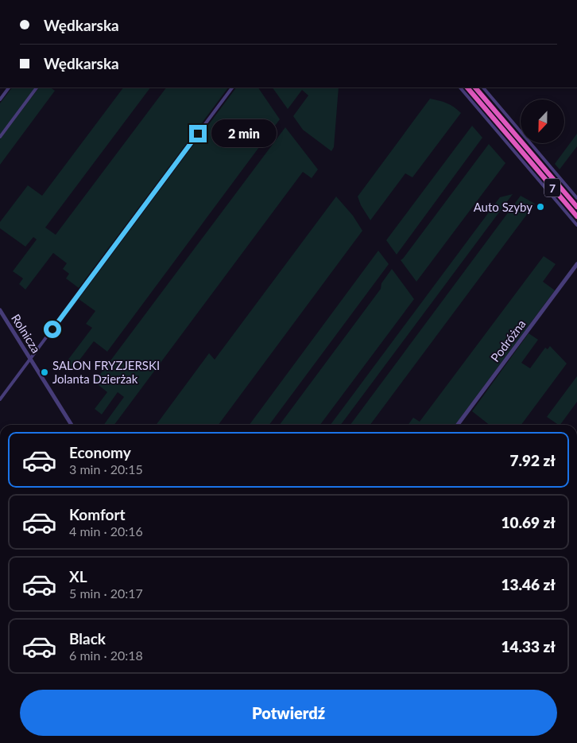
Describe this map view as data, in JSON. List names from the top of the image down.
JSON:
{
  "streets": {
    "highway": ["7"],
    "street": ["Rolnicza", "Podróżna"]
  },
  "places": ["Auto Szyby", "SALON FRYZJERSKI Jolanta Dzierżak"],
  "north": "bottom",
  "page": {
    "banner": ["Wędkarska", "Wędkarska"],
    "bubble": "2 min",
    "list": [
      {
        "name": "Economy",
        "note": "3 min · 20:15",
        "value": "7.92 zł"
      },
      {
        "name": "Komfort",
        "note": "4 min · 20:16",
        "value": "10.69 zł"
      },
      {
        "name": "XL",
        "note": "5 min · 20:17",
        "value": "13.46 zł"
      },
      {
        "name": "Black",
        "note": "6 min · 20:18",
        "value": "14.33 zł"
      }
    ],
    "buttons": "Potwierdź"
  }
}
